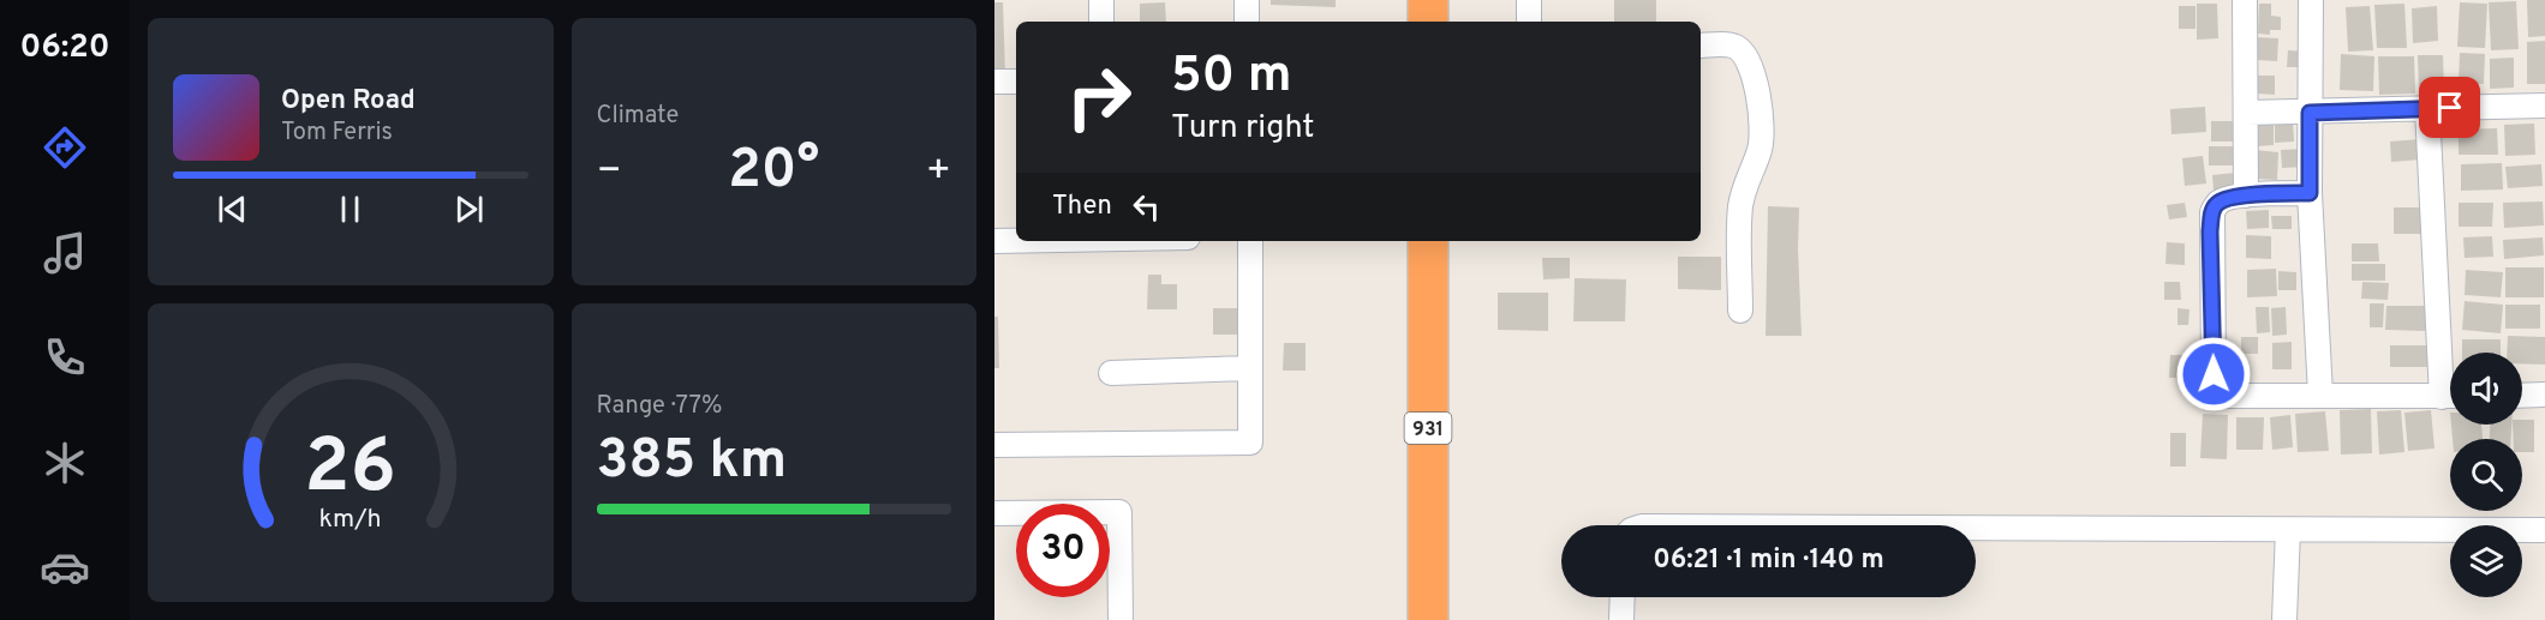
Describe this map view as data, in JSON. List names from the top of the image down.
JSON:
{
  "streets": {
    "highway": ["931"]
  },
  "page": {
    "tabs": "06:20",
    "tile": [
      "Climate",
      ["Range · 77%", "385 km"]
    ],
    "turn": ["50 m", "Turn right"],
    "song": ["Open Road", "Tom Ferris"],
    "heat": ["−", "20°", "+"],
    "then": "Then",
    "limit": "30",
    "trip": "06:21 · 1 min · 140 m",
    "gauge": ["26", "km/h"]
  }
}
